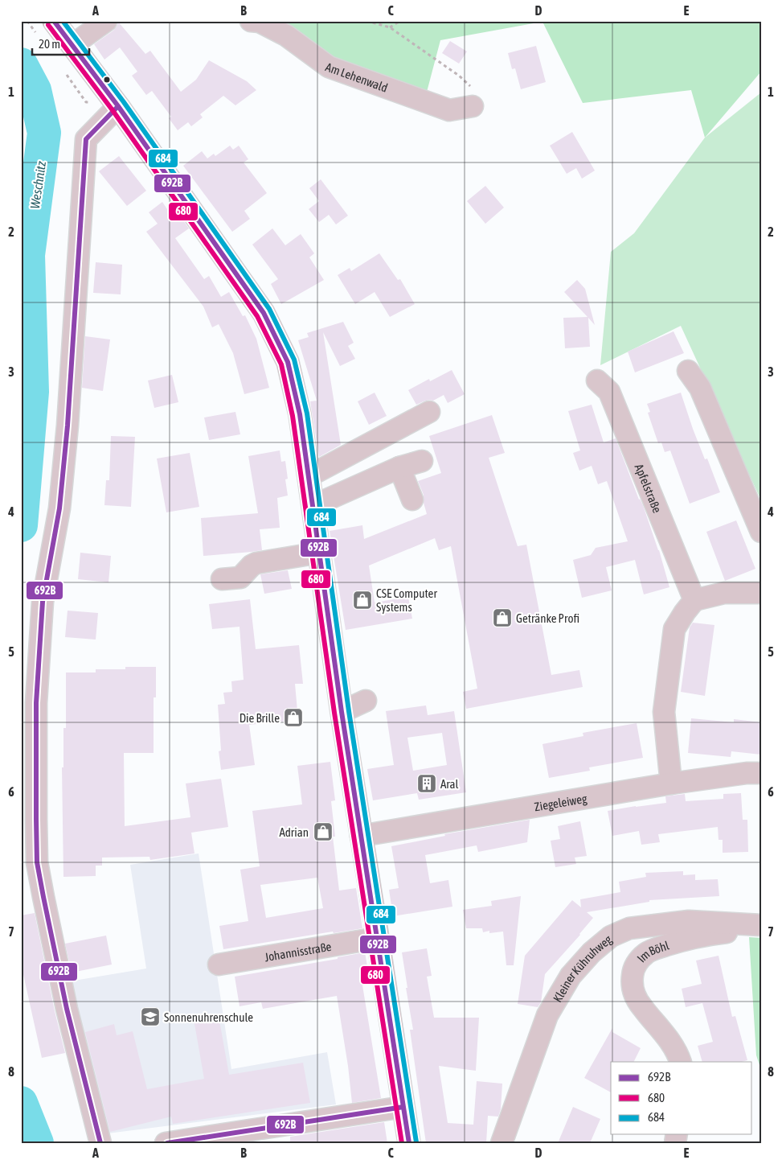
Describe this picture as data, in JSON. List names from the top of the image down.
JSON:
{
  "streets": {
    "street": [
      "Am Lehenwald",
      "Apfelstraße",
      "Ziegeleiweg",
      "Johannisstraße",
      "Im Böhl",
      "Kleiner Kühruhweg"
    ]
  },
  "crossings": [
    ["Im Böhl", "Kleiner Kühruhweg"]
  ],
  "water": ["Weschnitz"],
  "places": {
    "shop": [
      "CSE Computer Systems",
      "Getränke Profi",
      "Die Brille",
      "Adrian"
    ],
    "building": ["Aral"],
    "school or university": ["Sonnenuhrenschule"]
  },
  "lines": ["transit line 692B", "transit line 684", "transit line 680"],
  "legend": ["692B", "680", "684"],
  "scale_bar": "20 m",
  "grid": {
    "columns": [
      "A",
      "B",
      "C",
      "D",
      "E"
    ],
    "rows": [
      "1",
      "2",
      "3",
      "4",
      "5",
      "6",
      "7",
      "8"
    ]
  }
}
